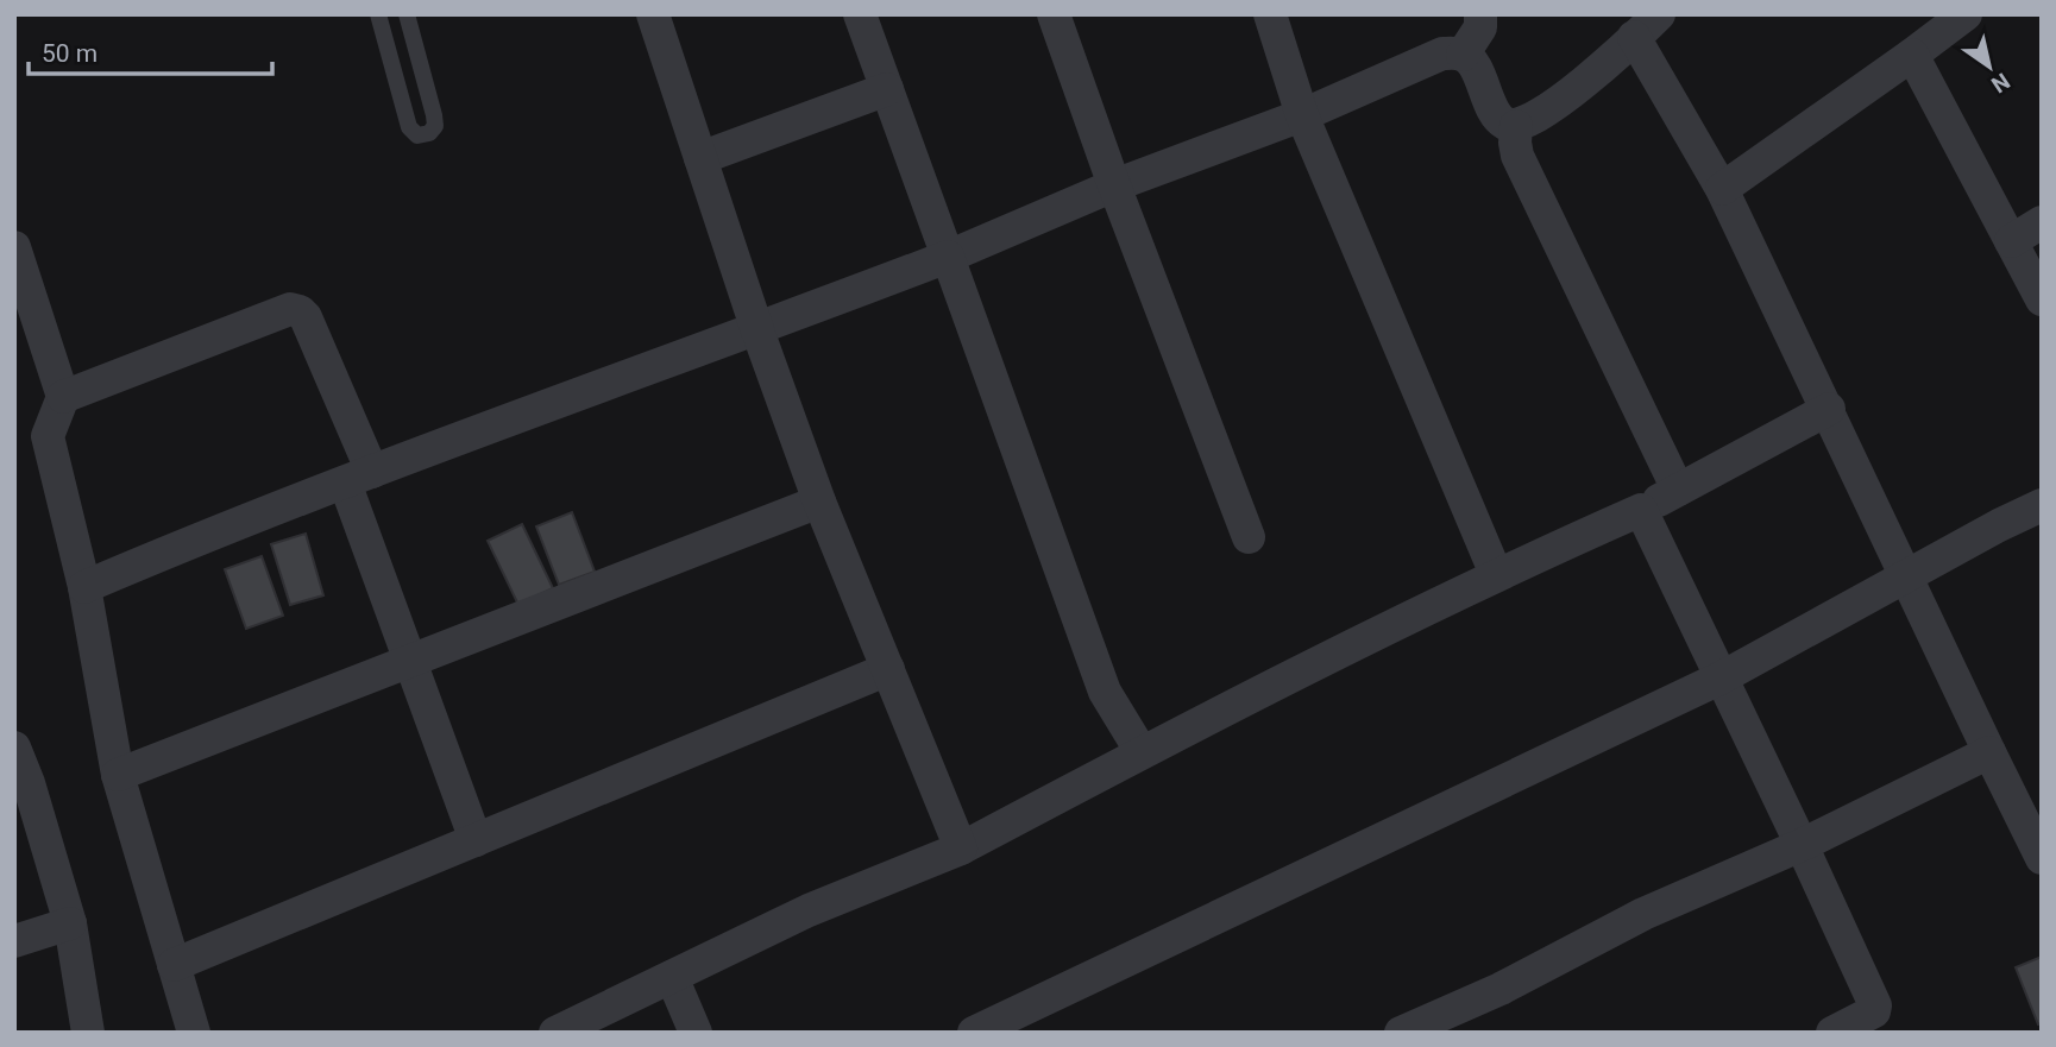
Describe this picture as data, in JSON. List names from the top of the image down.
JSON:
{
  "scale_bar": "50 m",
  "north": "bottom right"
}
